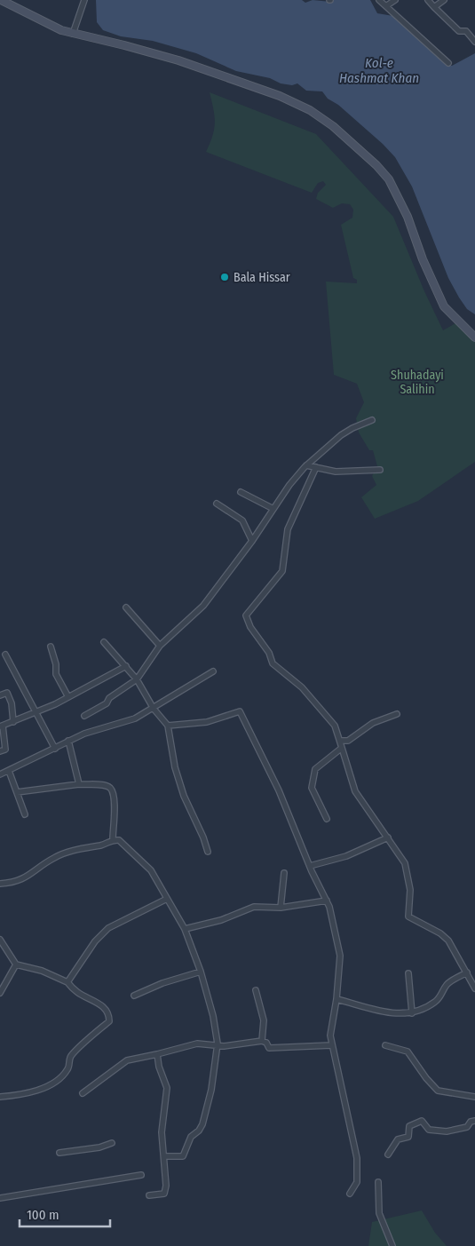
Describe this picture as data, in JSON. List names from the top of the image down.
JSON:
{
  "water": ["Kol-e Hashmat Khan"],
  "parks": ["Shuhadayi Salihin"],
  "places": ["Bala Hissar"],
  "scale_bar": "100 m"
}
